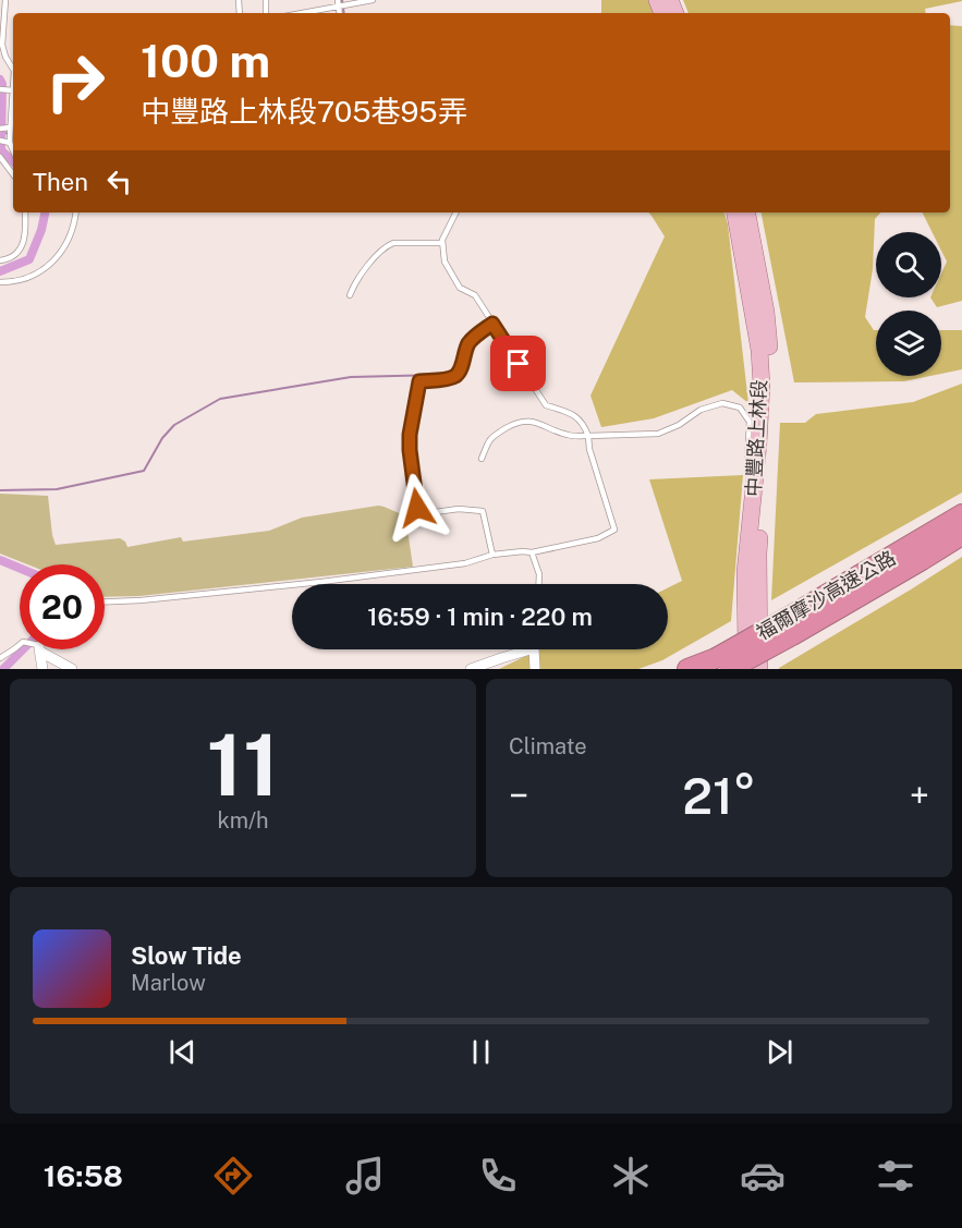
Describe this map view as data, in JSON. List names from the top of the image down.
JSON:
{
  "streets": {
    "highway": ["福爾摩沙高速公路"],
    "main road": ["中豐路上林段"]
  },
  "page": {
    "turn": ["100 m", "中豐路上林段705巷95弄"],
    "then": "Then",
    "limit": "20",
    "trip": "16:59 · 1 min · 220 m",
    "tile": [
      ["11", "km/h"],
      "Climate"
    ],
    "heat": ["−", "21°", "+"],
    "song": ["Slow Tide", "Marlow"],
    "tabs": "16:58"
  }
}
